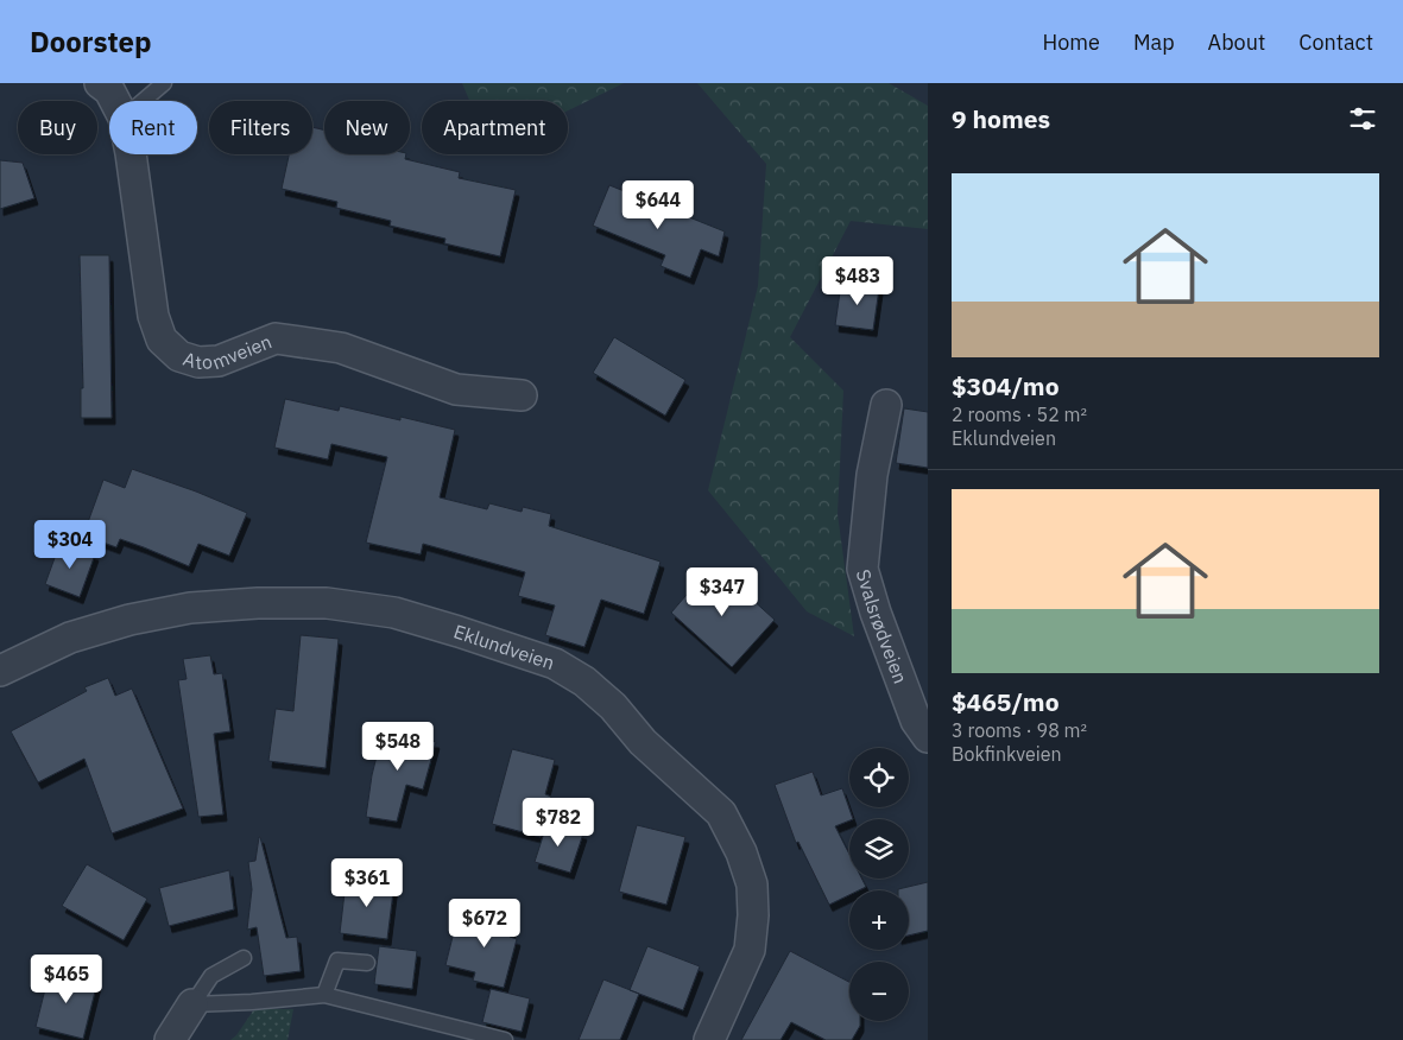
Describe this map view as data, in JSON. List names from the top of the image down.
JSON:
{
  "streets": {
    "street": ["Atomveien", "Svalsrødveien", "Eklundveien"]
  },
  "page": {
    "header": "Doorstep",
    "nav": [
      "Home",
      "Map",
      "About",
      "Contact"
    ],
    "heading": "9 homes",
    "chip": [
      "Buy",
      "Rent",
      "Filters",
      "New",
      "Apartment"
    ],
    "list": [
      {
        "name": "$304/mo",
        "note": "2 rooms · 52 m² · Eklundveien"
      },
      {
        "name": "$465/mo",
        "note": "3 rooms · 98 m² · Bokfinkveien"
      }
    ],
    "price": [
      "$644",
      "$483",
      "$304",
      "$347",
      "$548",
      "$782",
      "$361",
      "$672",
      "$465"
    ],
    "map_buttons": ["+", "−"]
  }
}
